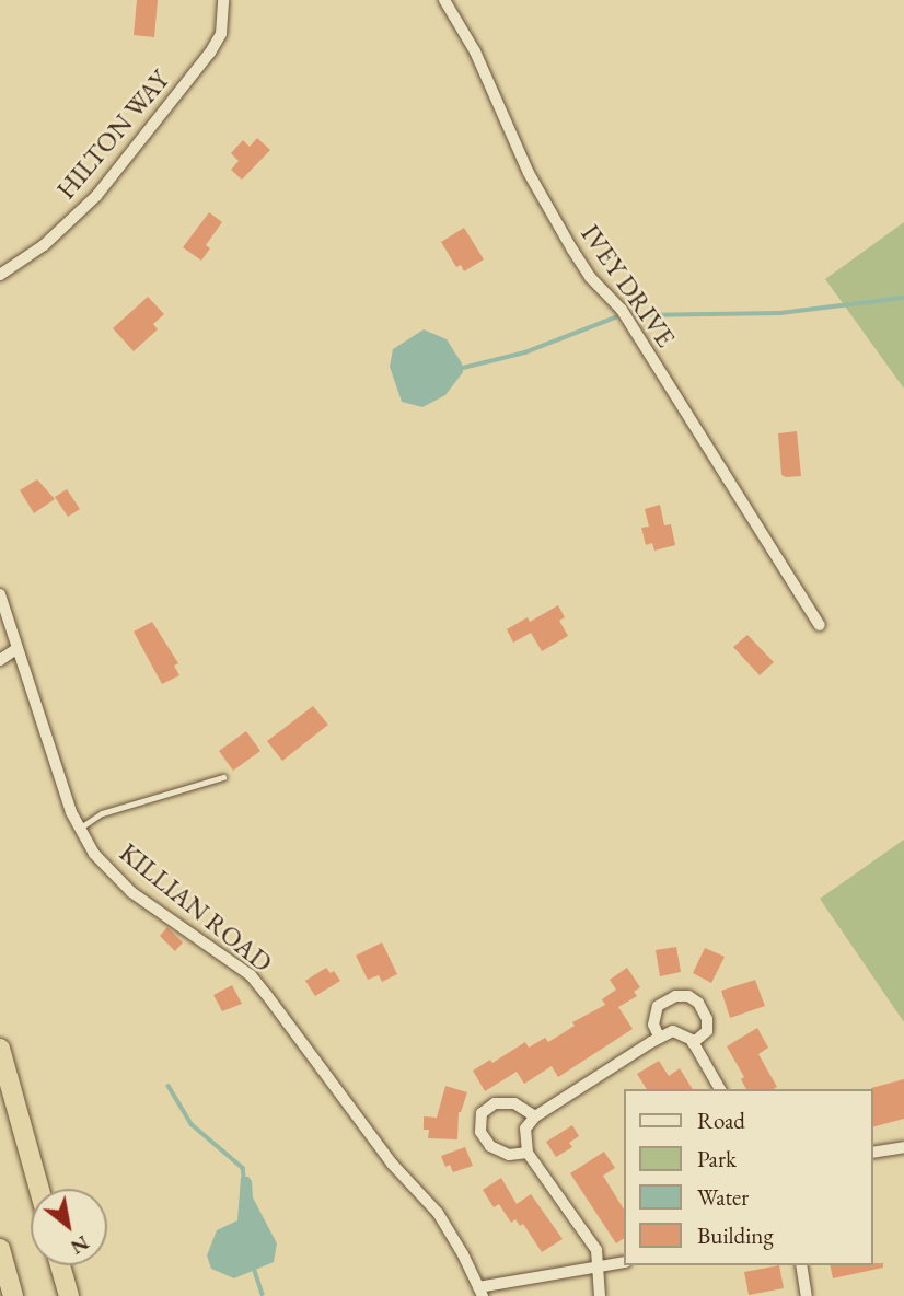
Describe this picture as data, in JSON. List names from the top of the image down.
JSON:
{
  "streets": {
    "street": ["HILTON WAY", "IVEY DRIVE", "KILLIAN ROAD"]
  },
  "legend": [
    "Road",
    "Park",
    "Water",
    "Building"
  ],
  "north": "bottom right"
}
